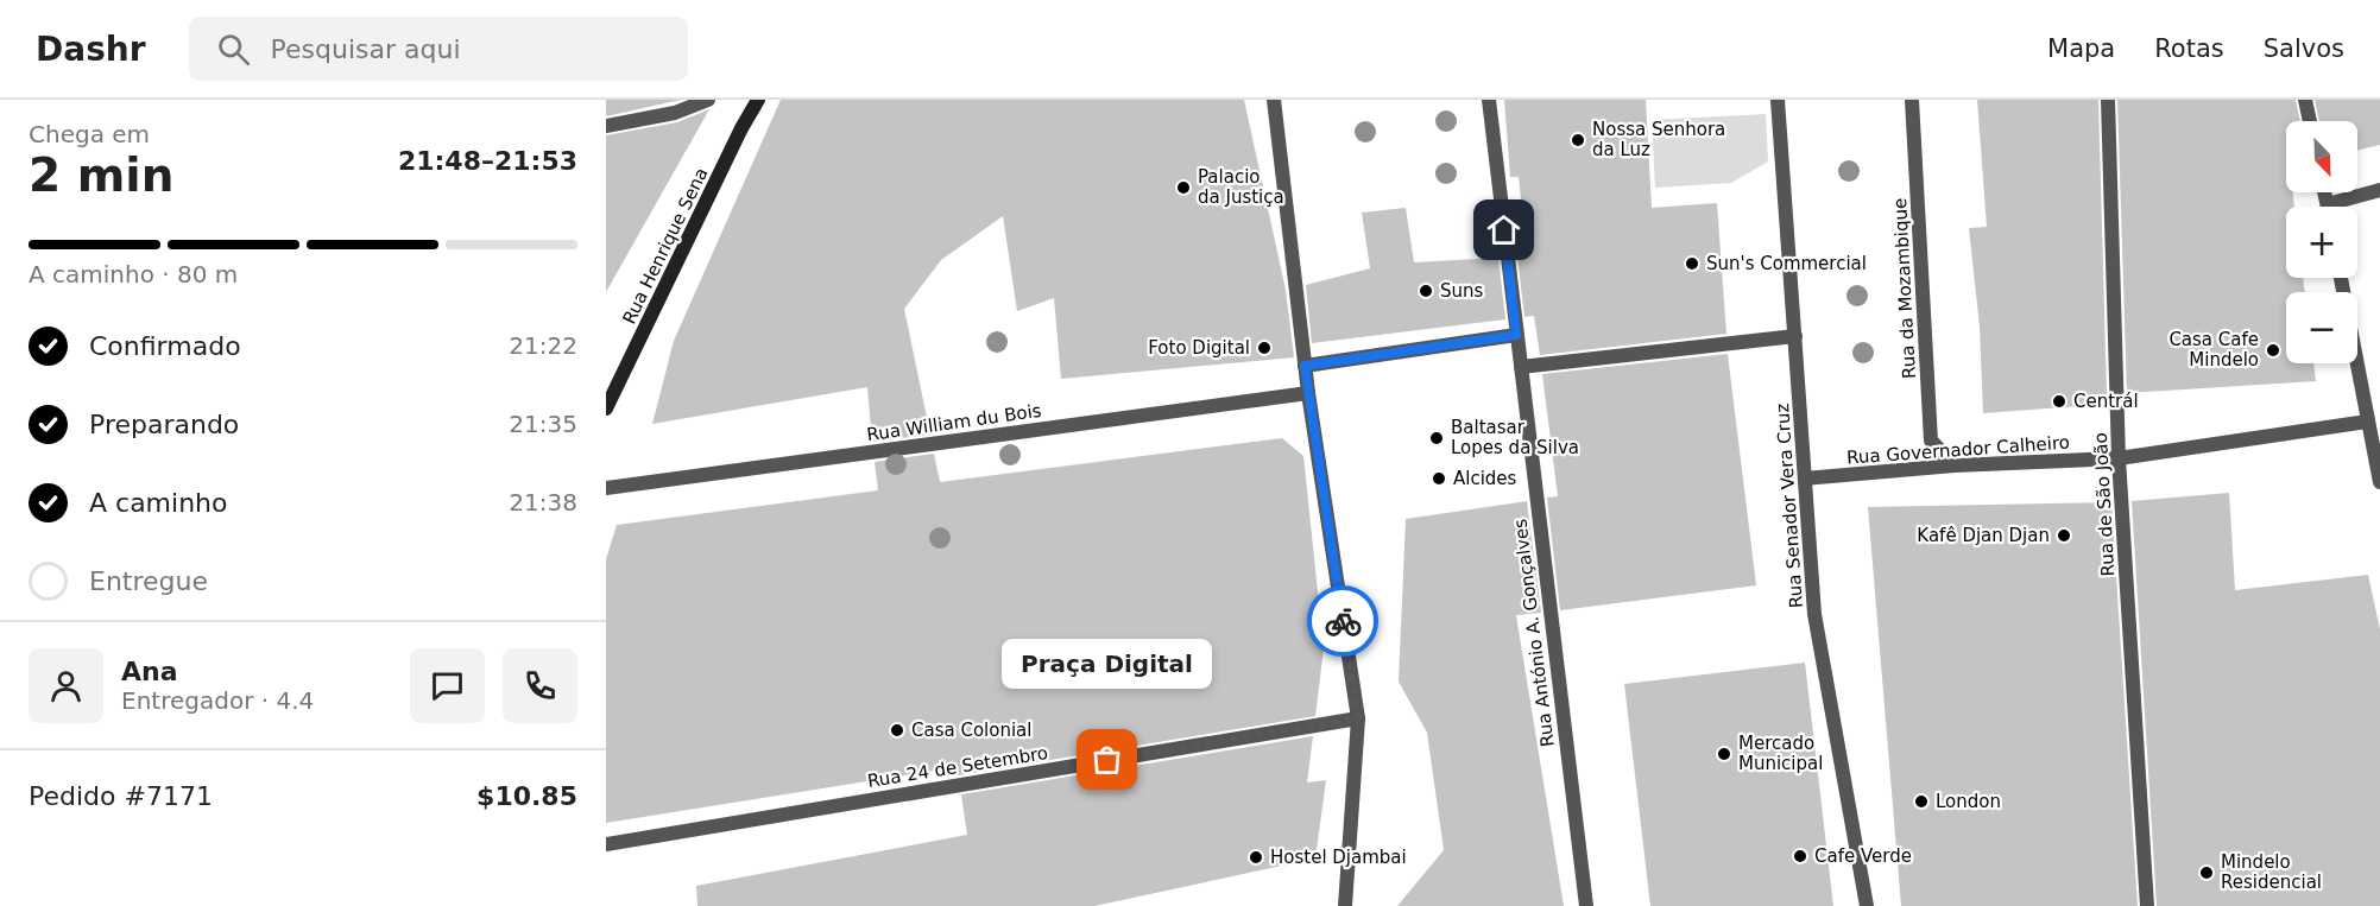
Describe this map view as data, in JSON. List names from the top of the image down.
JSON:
{
  "streets": {
    "street": [
      "Rua Henrique Sena",
      "Rua da Mozambique",
      "Rua William du Bois",
      "Rua Governador Calheiro",
      "Rua de São João",
      "Rua Senador Vera Cruz",
      "Rua António A. Gonçalves",
      "Rua 24 de Setembro"
    ]
  },
  "crossings": [
    ["Rua da Mozambique", "Rua Governador Calheiro"],
    ["Rua Governador Calheiro", "Rua de São João"],
    ["Rua Governador Calheiro", "Rua Senador Vera Cruz"]
  ],
  "places": [
    "Nossa Senhora da Luz",
    "Palacio da Justiça",
    "Sun's Commercial",
    "Suns",
    "Foto Digital",
    "Casa Cafe Mindelo",
    "Centrál",
    "Baltasar Lopes da Silva",
    "Alcides",
    "Kafê Djan Djan",
    "Casa Colonial",
    "Mercado Municipal",
    "Praça Digital",
    "London",
    "Cafe Verde",
    "Hostel Djambai",
    "Mindelo Residencial"
  ],
  "north": "bottom right",
  "page": {
    "header": "Dashr",
    "search": "Pesquisar aqui",
    "nav": ["Mapa", "Rotas", "Salvos"],
    "heading": ["2 min", "Chega em", "21:48–21:53"],
    "panel": [
      "Ana",
      "Entregador · 4.4",
      "Pedido #7171",
      "$10.85"
    ],
    "map_buttons": ["+", "−"],
    "bar": "A caminho · 80 m",
    "list": [
      ["Confirmado", "21:22"],
      ["Preparando", "21:35"],
      ["A caminho", "21:38"],
      "Entregue"
    ],
    "bubble": "Praça Digital"
  }
}
